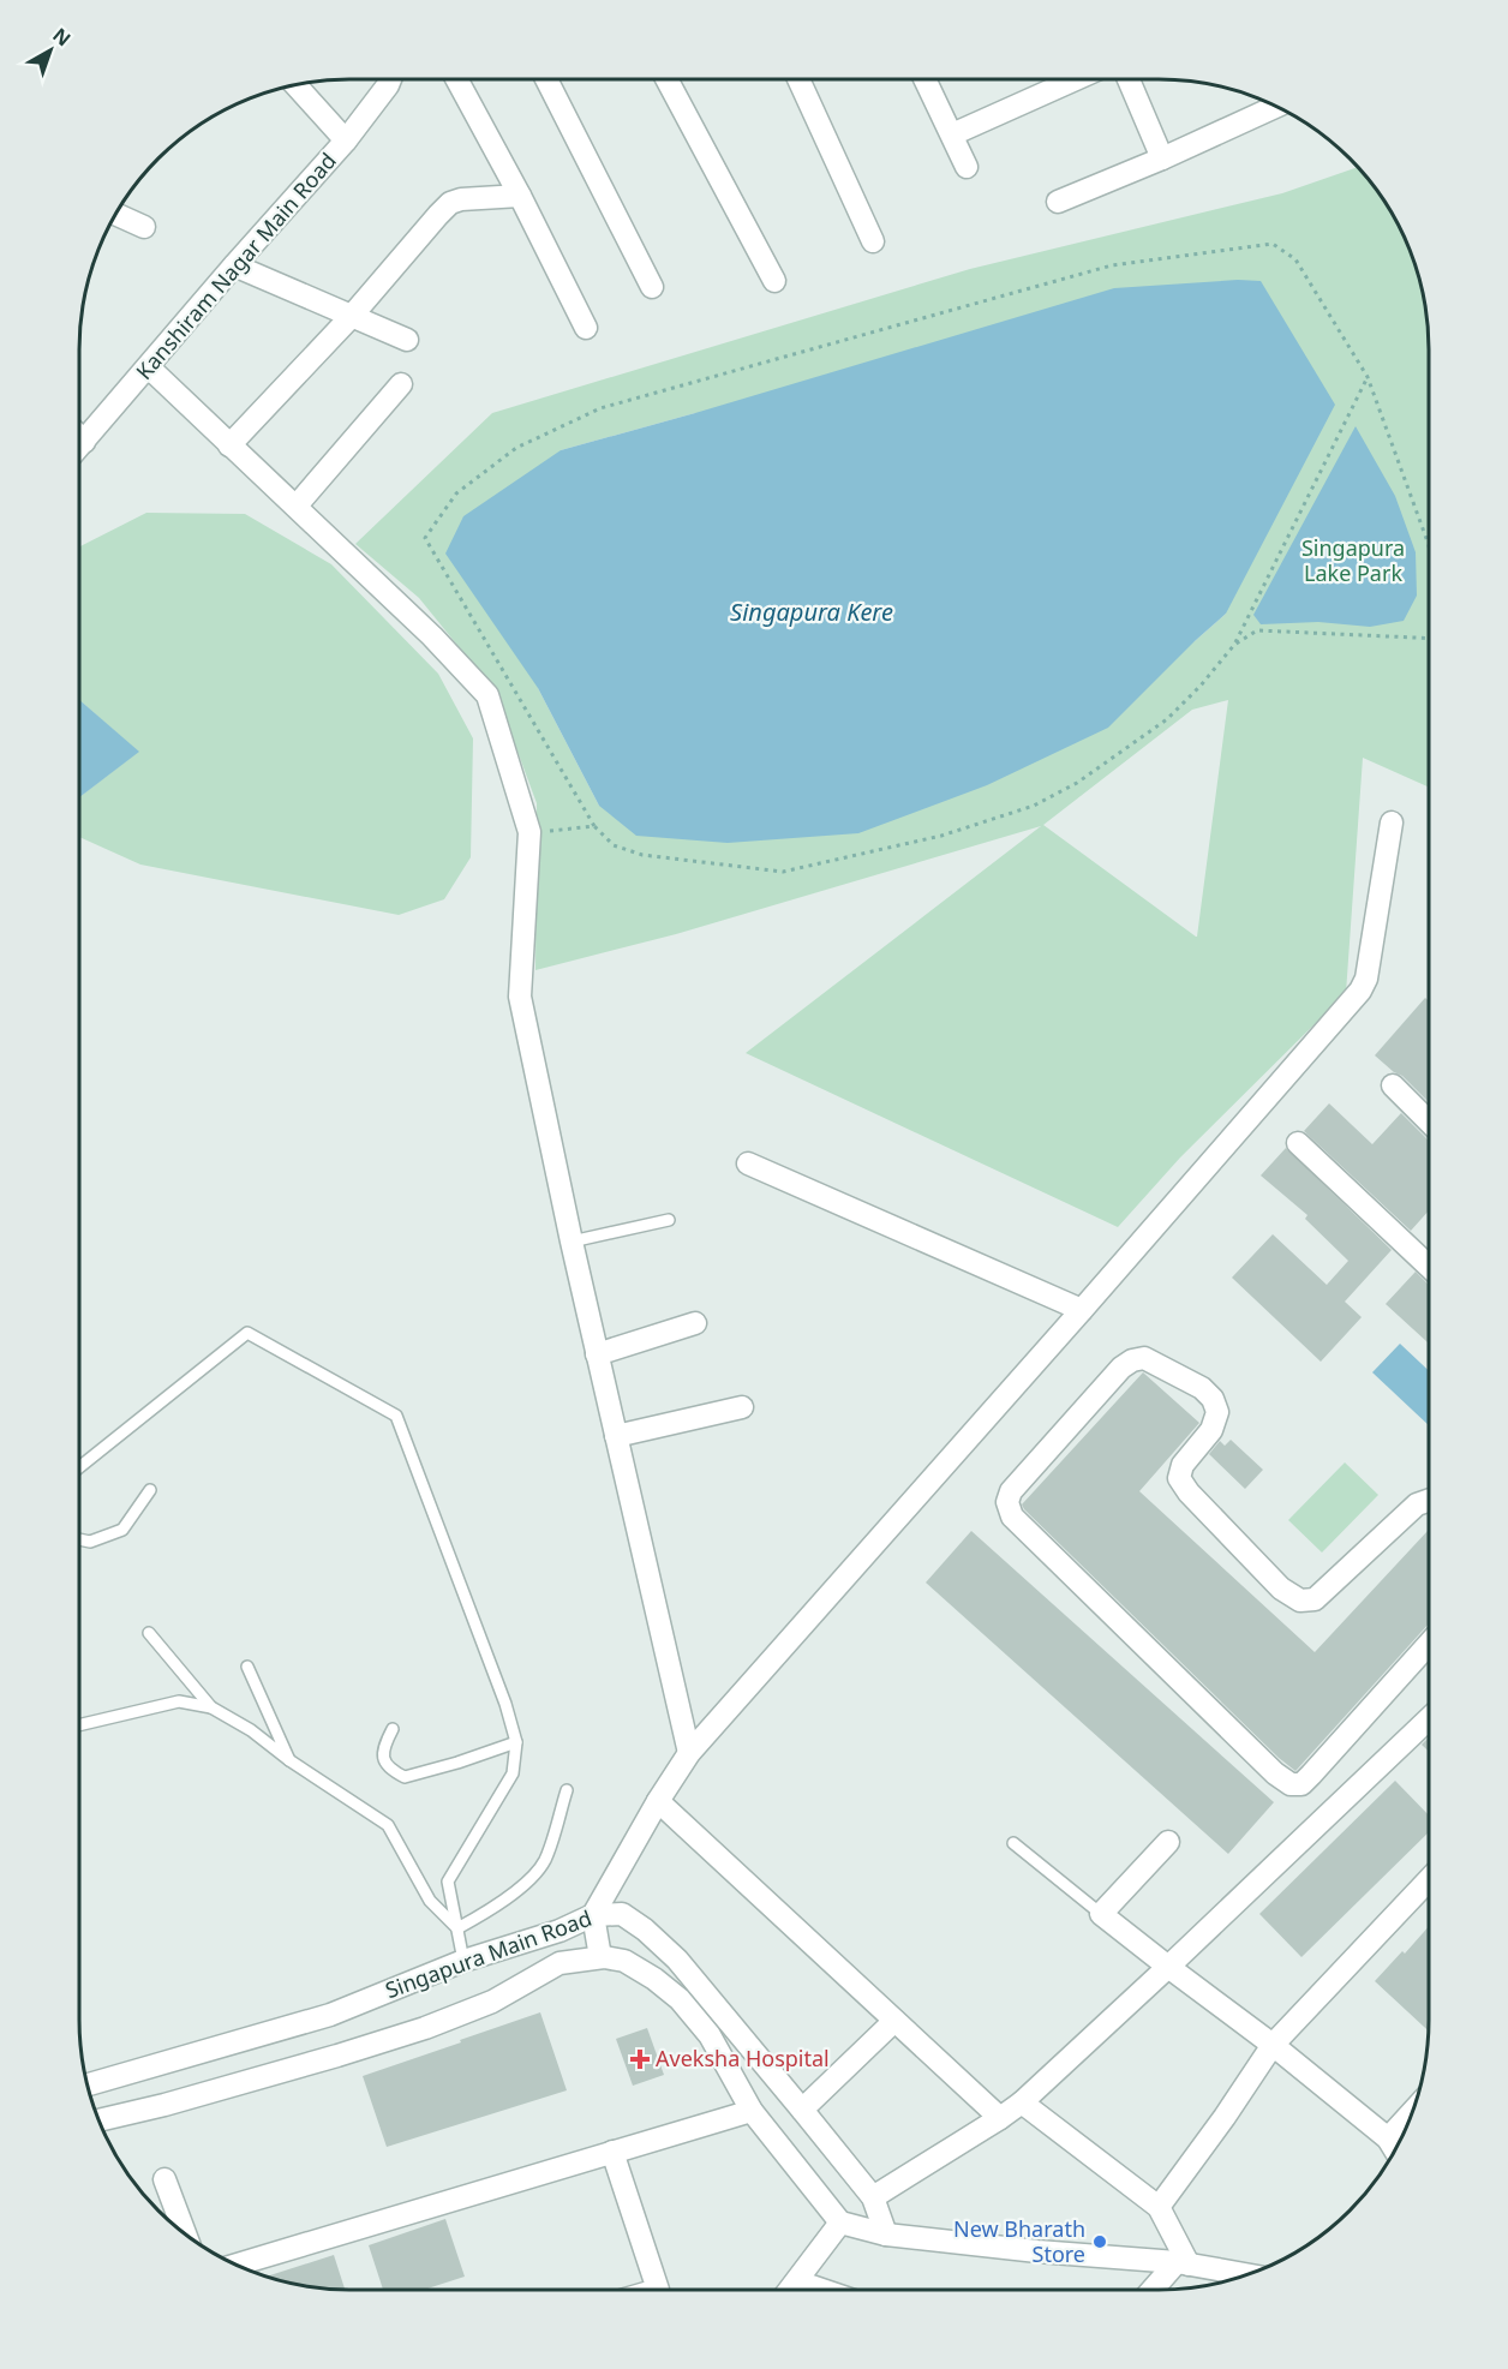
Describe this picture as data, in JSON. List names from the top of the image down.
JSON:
{
  "streets": {
    "street": ["Kanshiram Nagar Main Road", "Singapura Main Road"]
  },
  "water": ["Singapura Kere"],
  "parks": ["Singapura Lake Park"],
  "places": {
    "health": ["Aveksha Hospital"],
    "other": ["New Bharath Store"]
  },
  "north": "top right"
}
